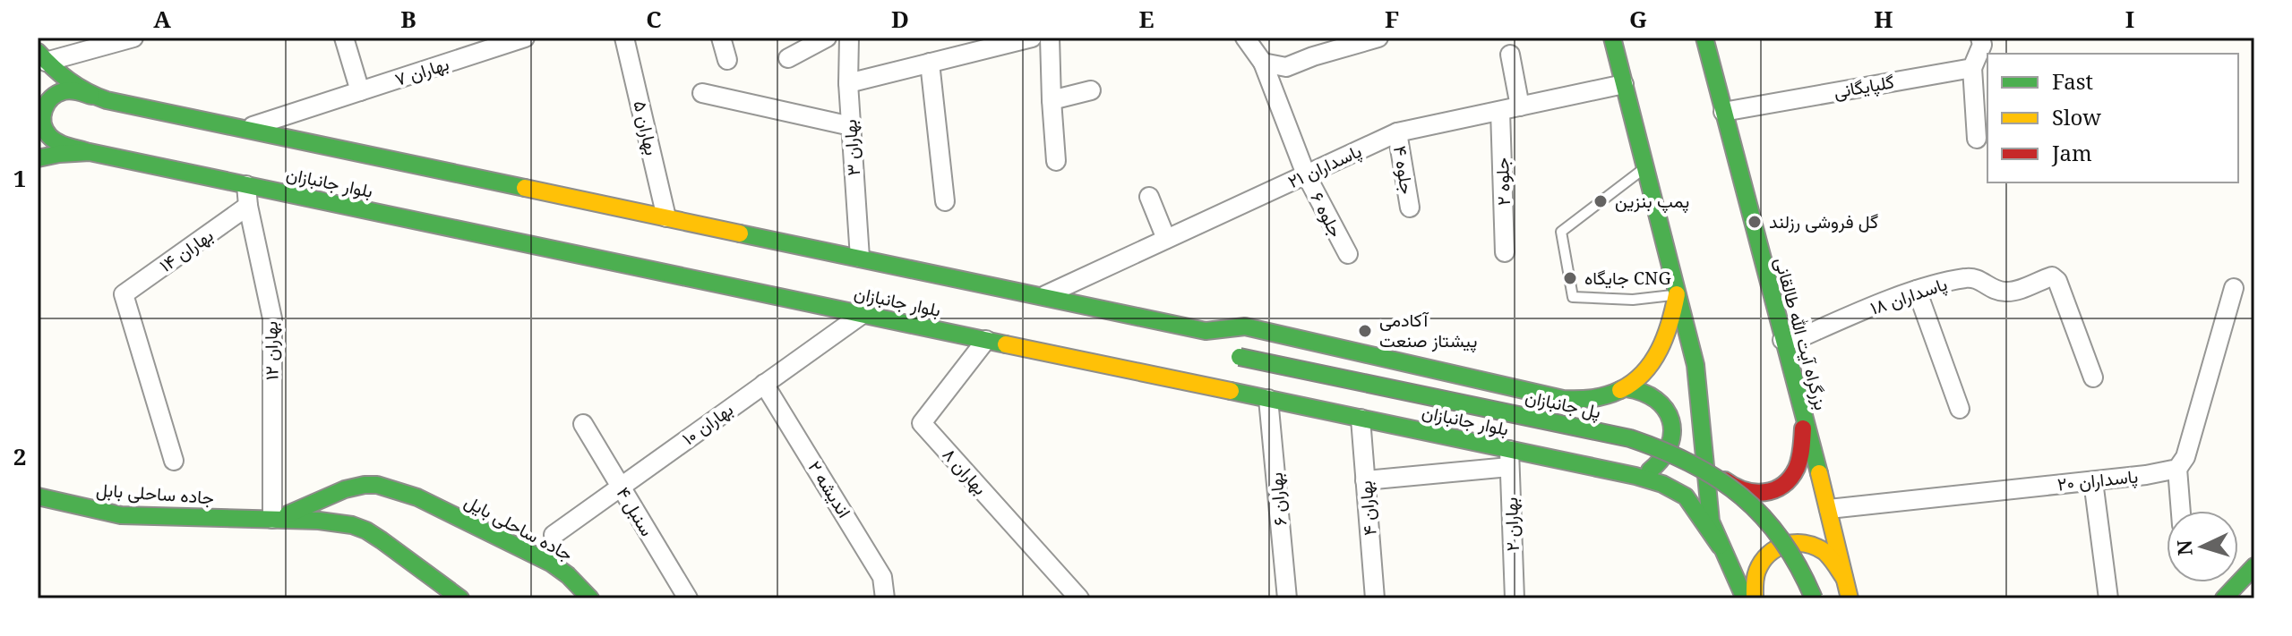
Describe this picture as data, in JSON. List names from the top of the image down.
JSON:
{
  "streets": {
    "main road": [
      "بلوار جانبازان",
      "بزرگراه آیت الله طالقانی",
      "پل جانبازان",
      "جاده ساحلی بابل",
      "جاده ساحلی بایل"
    ],
    "street": [
      "بهاران ۷",
      "گلپایگانی",
      "بهاران ۵",
      "بهاران ۳",
      "پاسداران ۲۱",
      "جلوه ۴",
      "جلوه ۲",
      "جلوه ۶",
      "بهاران ۱۴",
      "پاسداران ۱۸",
      "بهاران ۱۲",
      "بهاران ۱۰",
      "بهاران ۸",
      "پاسداران ۲۰",
      "اندیشه ۲",
      "بهاران ۶",
      "بهاران ۴",
      "سنبل ۴",
      "بهاران ۲"
    ]
  },
  "crossings": [
    ["بهاران ۷", "بلوار جانبازان"],
    ["گلپایگانی", "بزرگراه آیت الله طالقانی"],
    ["بهاران ۵", "بلوار جانبازان"],
    ["بهاران ۳", "بلوار جانبازان"],
    ["پاسداران ۲۱", "جلوه ۴"],
    ["پاسداران ۲۱", "جلوه ۲"],
    ["پاسداران ۲۱", "بلوار جانبازان"],
    ["پاسداران ۲۱", "جلوه ۶"],
    ["بلوار جانبازان", "بهاران ۱۲"],
    ["بلوار جانبازان", "پل جانبازان"],
    ["بلوار جانبازان", "بهاران ۱۰"],
    ["بلوار جانبازان", "بهاران ۸"],
    ["بلوار جانبازان", "بهاران ۶"],
    ["بلوار جانبازان", "بهاران ۴"],
    ["بلوار جانبازان", "بهاران ۲"],
    ["بهاران ۱۴", "بهاران ۱۲"],
    ["پاسداران ۱۸", "بزرگراه آیت الله طالقانی"],
    ["بزرگراه آیت الله طالقانی", "پاسداران ۲۰"],
    ["بهاران ۱۲", "جاده ساحلی بابل"],
    ["بهاران ۱۰", "اندیشه ۲"],
    ["بهاران ۱۰", "سنبل ۴"],
    ["جاده ساحلی بابل", "جاده ساحلی بایل"]
  ],
  "places": [
    "پمپ بنزین",
    "گل فروشی رزلند",
    "جایگاه CNG",
    "آکادمی پیشتاز صنعت"
  ],
  "legend": ["Fast", "Slow", "Jam"],
  "north": "left",
  "grid": {
    "columns": [
      "A",
      "B",
      "C",
      "D",
      "E",
      "F",
      "G",
      "H",
      "I"
    ],
    "rows": ["1", "2"]
  }
}
